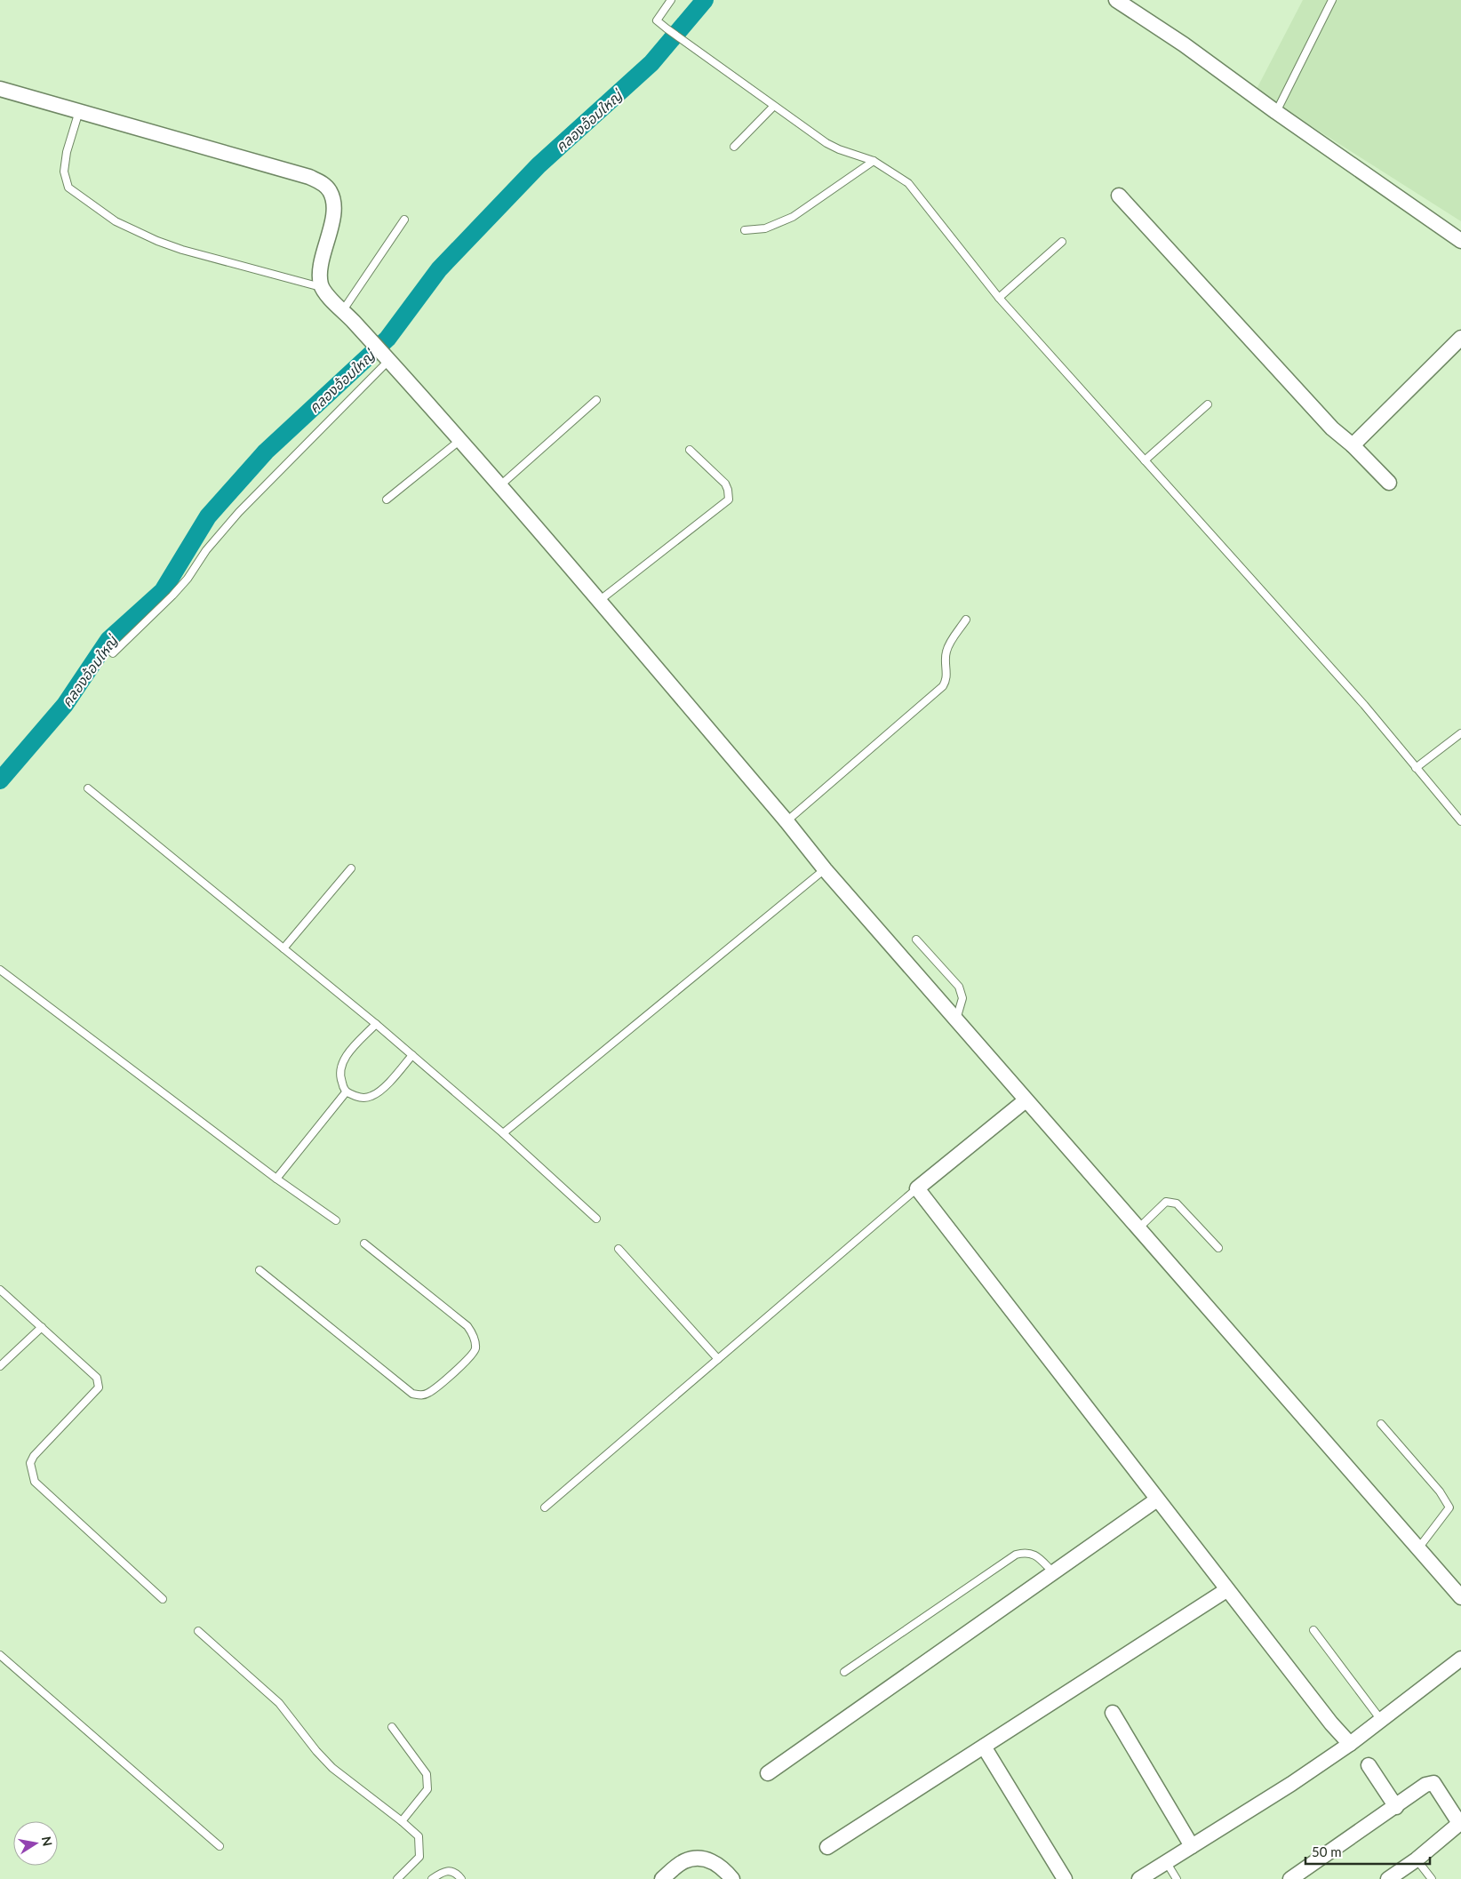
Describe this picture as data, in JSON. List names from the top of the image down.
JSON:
{
  "water": ["คลองอ้อมใหญ่"],
  "scale_bar": "50 m",
  "north": "right"
}
